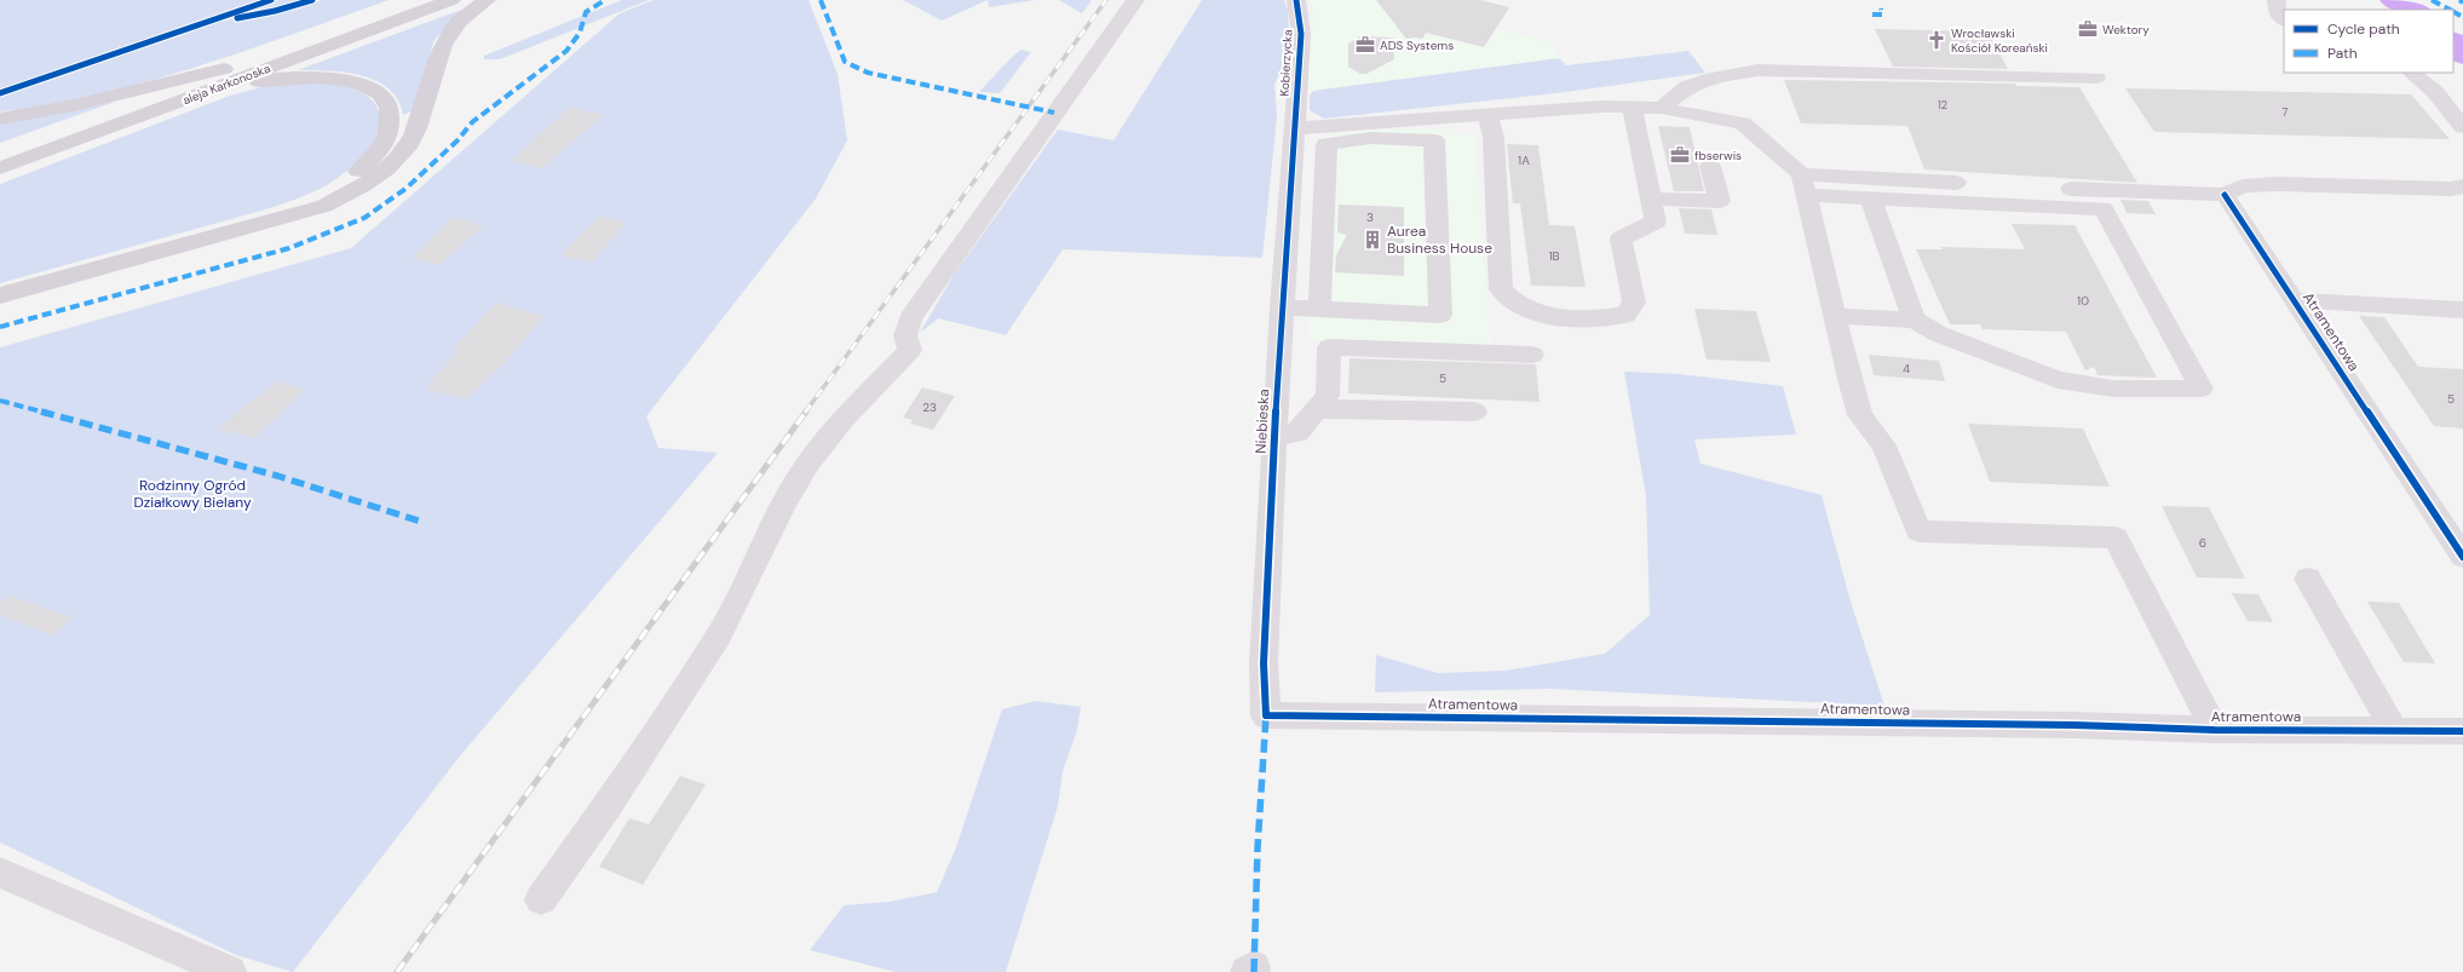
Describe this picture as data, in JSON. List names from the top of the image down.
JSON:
{
  "streets": {
    "main road": ["aleja Karkonoska"],
    "street": ["Kobierzycka", "Atramentowa", "Niebieska"]
  },
  "crossings": [
    ["Kobierzycka", "Niebieska"],
    ["Atramentowa", "Niebieska"]
  ],
  "parks": ["Rodzinny Ogród Działkowy Bielany"],
  "places": {
    "office": ["Wektory", "ADS Systems", "fbserwis"],
    "church": ["Wrocławski Kościół Koreański"],
    "building": ["Aurea Business House"]
  },
  "house_numbers": [
    "12",
    "7",
    "1A",
    "3",
    "1B",
    "10",
    "4",
    "5",
    "5",
    "23",
    "6"
  ],
  "legend": ["Cycle path", "Path"]
}
